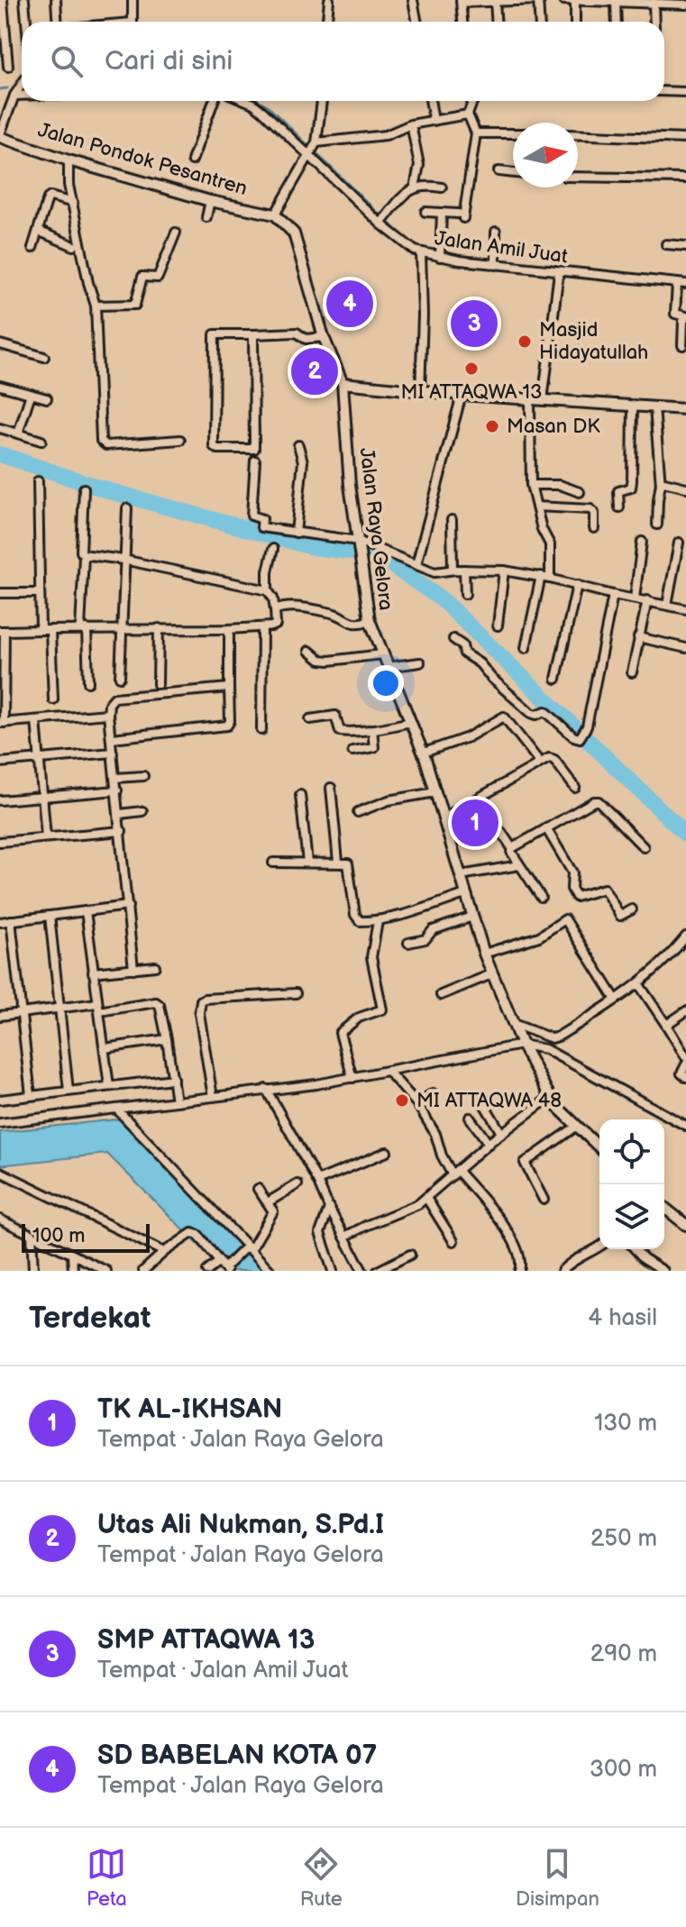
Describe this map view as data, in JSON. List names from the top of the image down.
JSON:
{
  "streets": {
    "street": ["Jalan Pondok Pesantren", "Jalan Amil Juat", "Jalan Raya Gelora"]
  },
  "crossings": [
    ["Jalan Pondok Pesantren", "Jalan Raya Gelora"]
  ],
  "places": [
    "Masjid Hidayatullah",
    "MI ATTAQWA 13",
    "Masan DK",
    "MI ATTAQWA 48"
  ],
  "scale_bar": "100 m",
  "north": "right",
  "page": {
    "search": "Cari di sini",
    "pins": [
      "4",
      "3",
      "2",
      "1"
    ],
    "scale": "100 m",
    "heading": ["Terdekat", "4 hasil"],
    "list": [
      {
        "mark": "1",
        "name": "TK AL-IKHSAN",
        "note": "Tempat · Jalan Raya Gelora",
        "value": "130 m"
      },
      {
        "mark": "2",
        "name": "Utas Ali Nukman, S.Pd.I",
        "note": "Tempat · Jalan Raya Gelora",
        "value": "250 m"
      },
      {
        "mark": "3",
        "name": "SMP ATTAQWA 13",
        "note": "Tempat · Jalan Amil Juat",
        "value": "290 m"
      },
      {
        "mark": "4",
        "name": "SD BABELAN KOTA 07",
        "note": "Tempat · Jalan Raya Gelora",
        "value": "300 m"
      }
    ],
    "nav": ["Peta", "Rute", "Disimpan"]
  }
}
